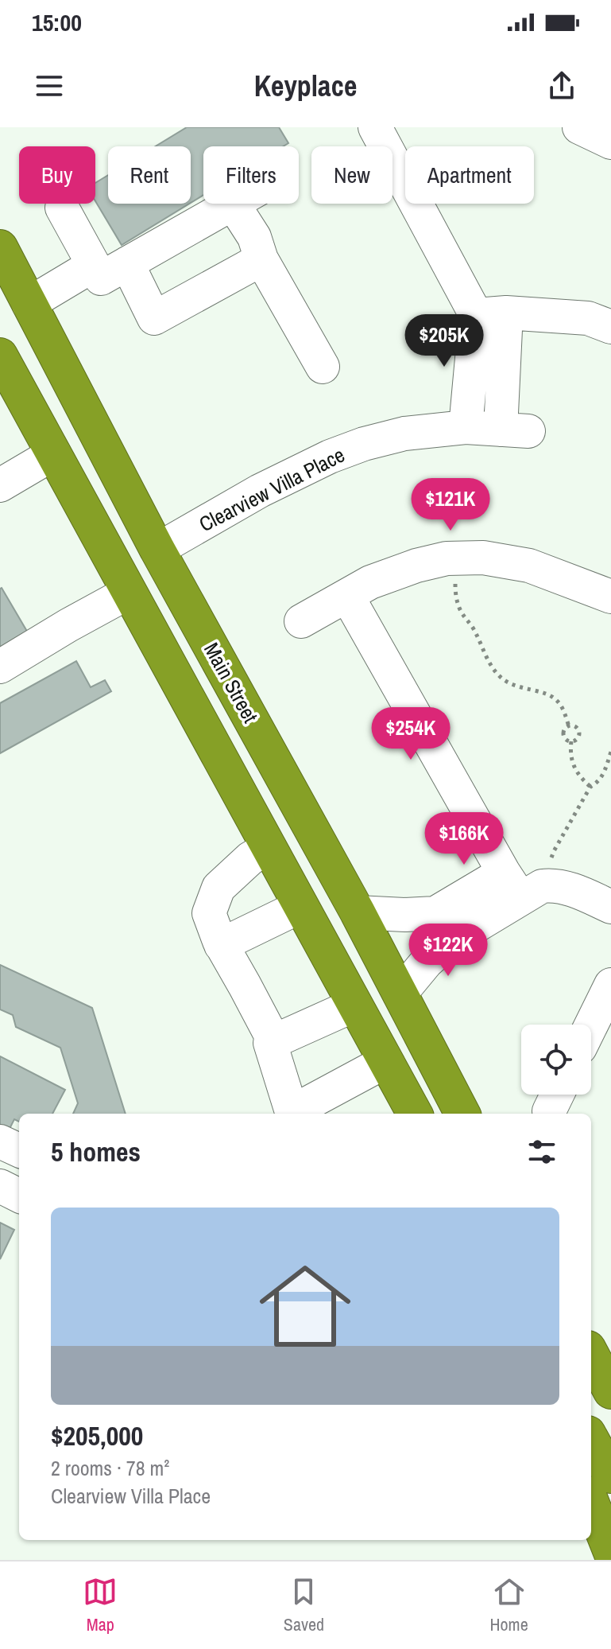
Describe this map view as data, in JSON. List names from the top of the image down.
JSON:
{
  "streets": {
    "highway": ["Main Street"],
    "street": ["Clearview Villa Place"]
  },
  "crossings": [
    ["Clearview Villa Place", "Main Street"]
  ],
  "page": {
    "status": "15:00",
    "header": "Keyplace",
    "chip": [
      "Buy",
      "Rent",
      "Filters",
      "New",
      "Apartment"
    ],
    "price": [
      "$205K",
      "$121K",
      "$254K",
      "$166K",
      "$122K"
    ],
    "heading": "5 homes",
    "list": [
      {
        "name": "$205,000",
        "note": "2 rooms · 78 m² · Clearview Villa Place"
      }
    ],
    "tabs": ["Map", "Saved", "Home"]
  }
}
